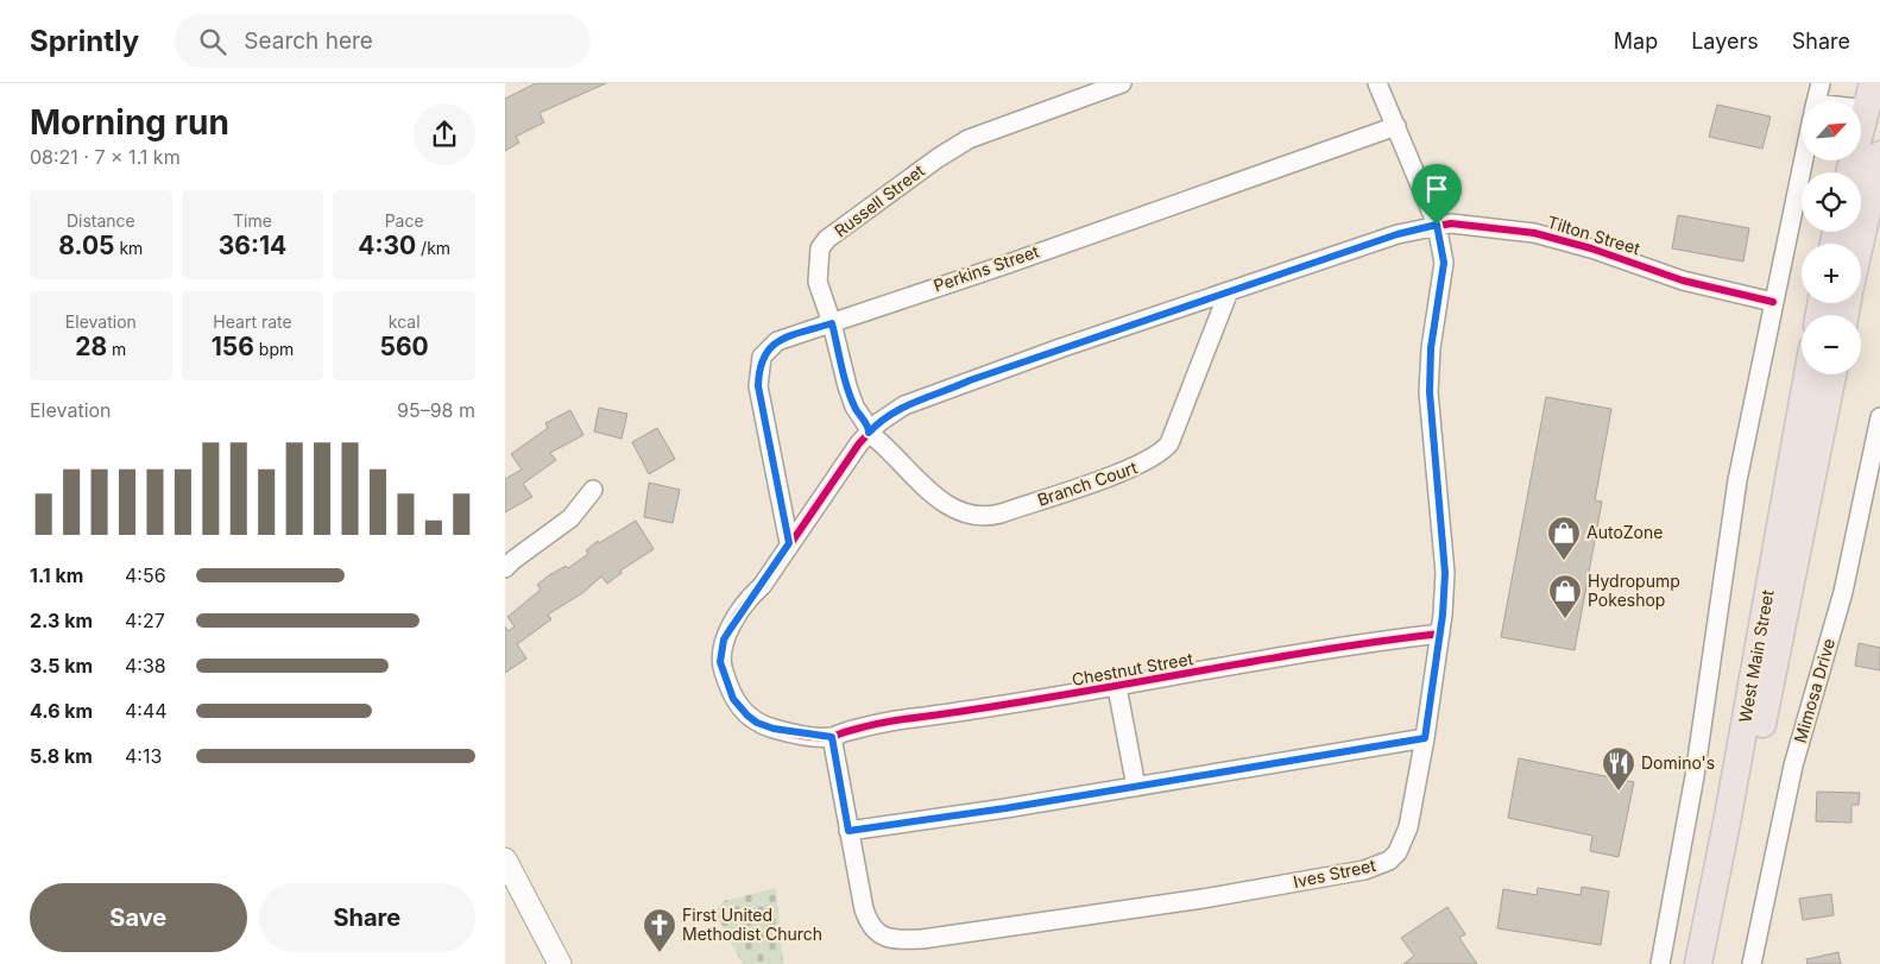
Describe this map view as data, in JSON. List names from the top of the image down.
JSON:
{
  "streets": {
    "main road": ["West Main Street"],
    "street": [
      "Russell Street",
      "Tilton Street",
      "Perkins Street",
      "Branch Court",
      "Chestnut Street",
      "Mimosa Drive",
      "Ives Street"
    ]
  },
  "crossings": [
    ["Russell Street", "Tilton Street"],
    ["Russell Street", "Perkins Street"],
    ["Russell Street", "Branch Court"],
    ["Tilton Street", "Perkins Street"],
    ["Tilton Street", "Branch Court"],
    ["Tilton Street", "Chestnut Street"],
    ["Tilton Street", "Ives Street"],
    ["Perkins Street", "Ives Street"],
    ["Chestnut Street", "Ives Street"]
  ],
  "places": {
    "shop": ["AutoZone", "Hydropump Pokeshop"],
    "restaurant": ["Domino's"],
    "church": ["First United Methodist Church"]
  },
  "north": "top right",
  "page": {
    "header": "Sprintly",
    "search": "Search here",
    "nav": ["Map", "Layers", "Share"],
    "heading": ["Morning run", "08:21 · 7 × 1.1 km"],
    "map_buttons": ["+", "−"],
    "stats": [
      ["Distance", "8.05 km"],
      ["Time", "36:14"],
      ["Pace", "4:30 /km"],
      ["Elevation", "28 m"],
      ["Heart rate", "156 bpm"],
      ["kcal", "560"]
    ],
    "chart": ["Elevation", "95–98 m"],
    "list": [
      {
        "name": "1.1 km",
        "note": "4:56"
      },
      {
        "name": "2.3 km",
        "note": "4:27"
      },
      {
        "name": "3.5 km",
        "note": "4:38"
      },
      {
        "name": "4.6 km",
        "note": "4:44"
      },
      {
        "name": "5.8 km",
        "note": "4:13"
      }
    ],
    "buttons": ["Save", "Share"]
  }
}
